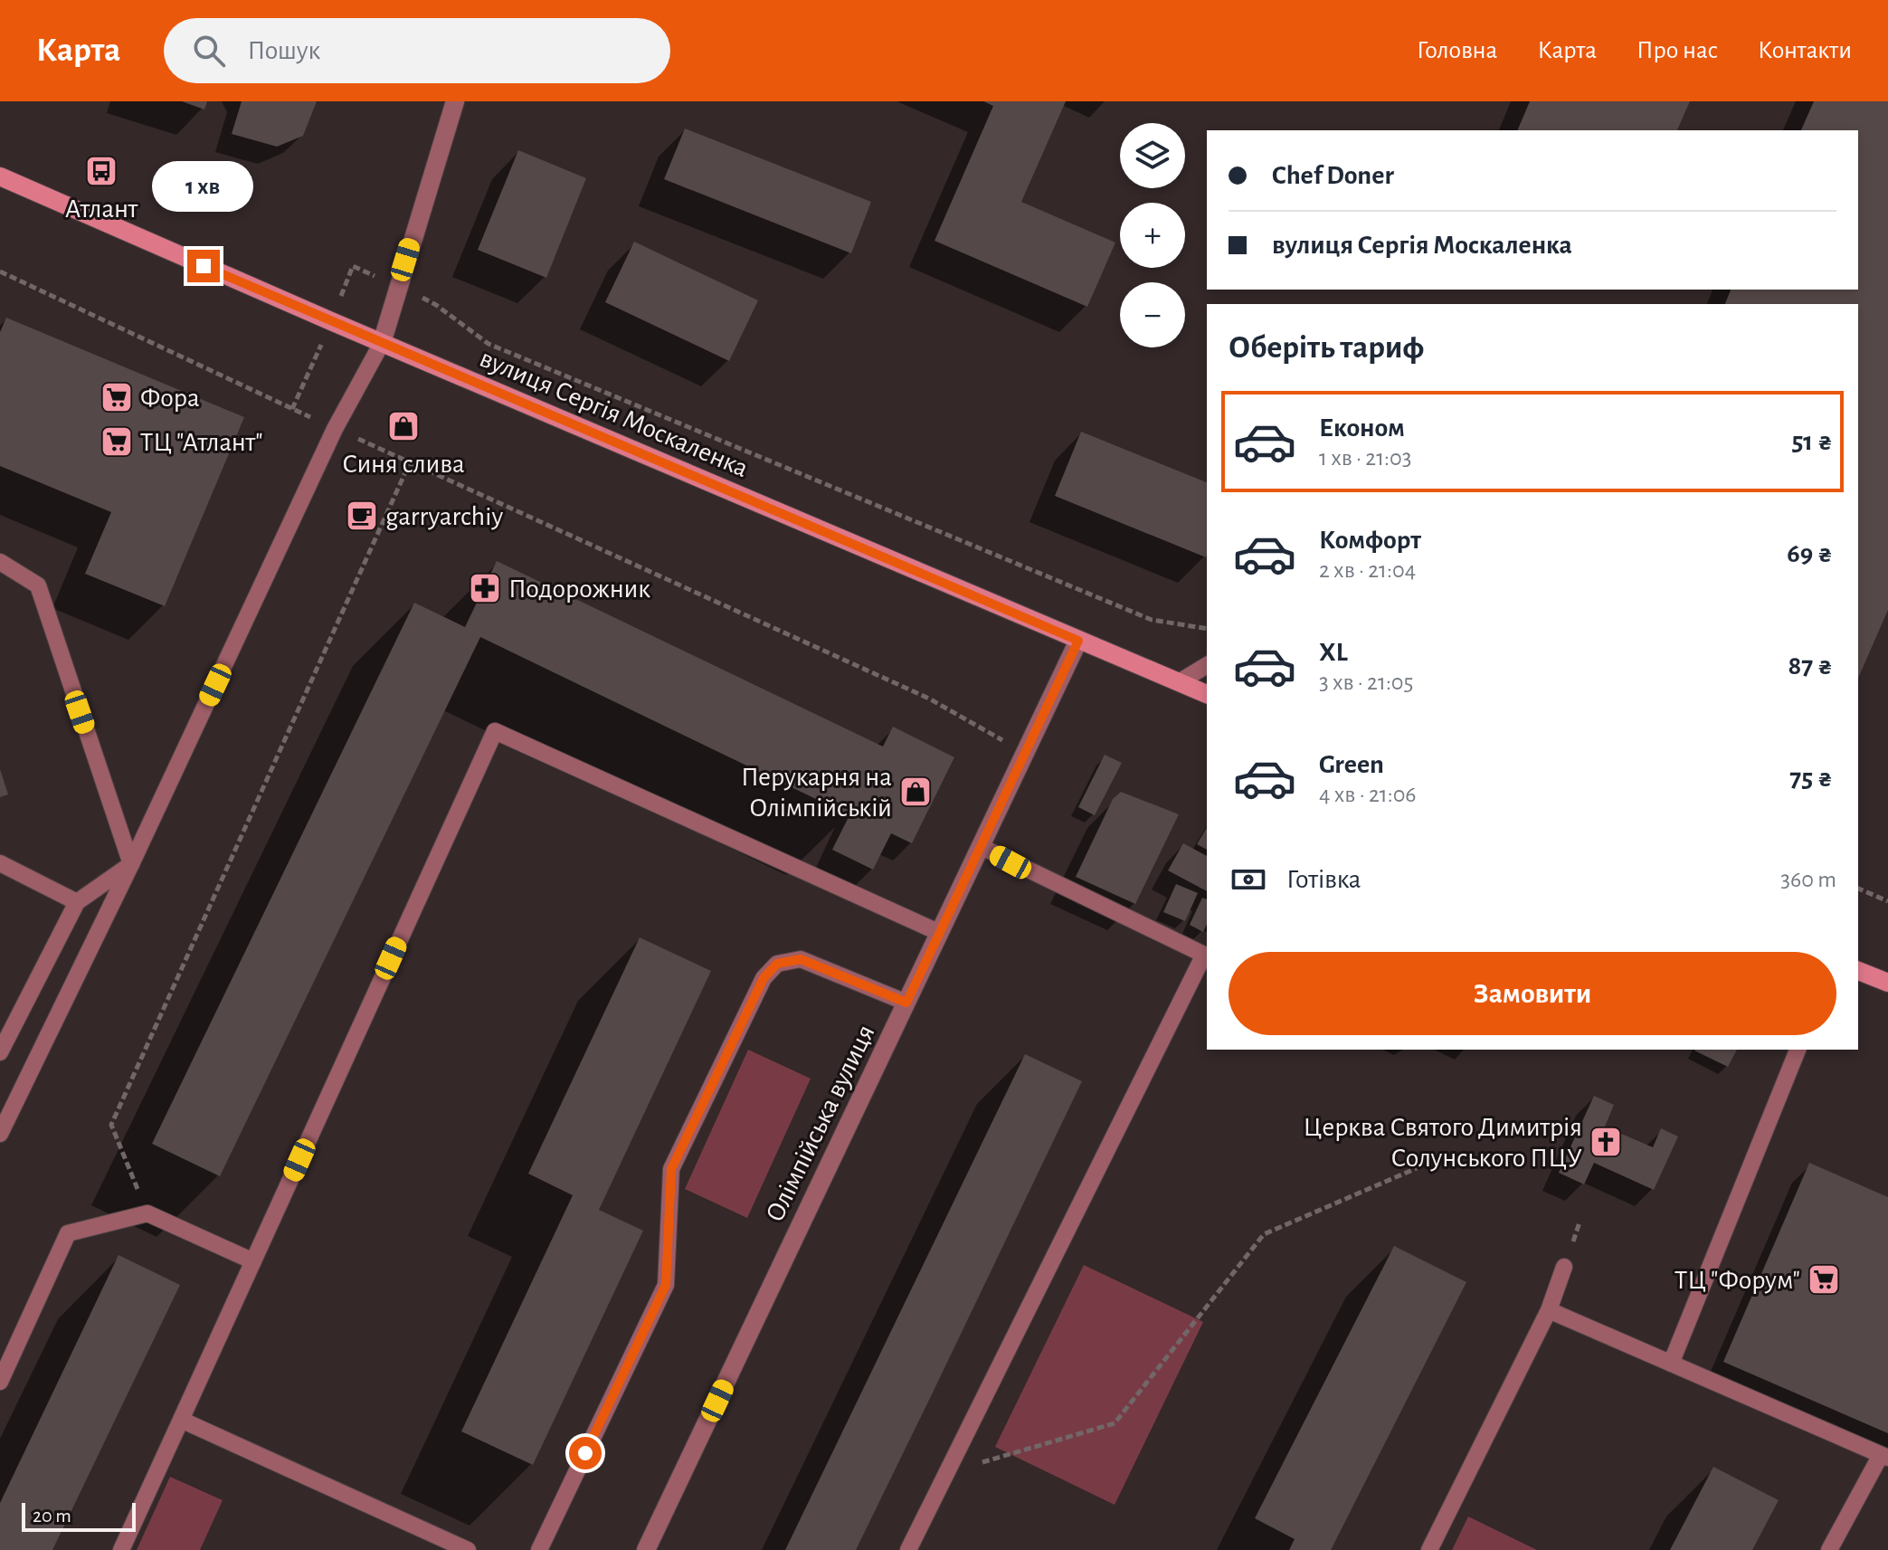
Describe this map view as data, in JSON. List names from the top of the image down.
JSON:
{
  "streets": {
    "main road": ["вулиця Сергія Москаленка"],
    "street": ["Олімпійська вулиця"]
  },
  "crossings": [
    ["вулиця Сергія Москаленка", "Олімпійська вулиця"]
  ],
  "places": {
    "bus stop": ["Атлант"],
    "supermarket": ["Фора", "ТЦ \"Атлант\"", "ТЦ \"Форум\""],
    "shop": ["Синя слива", "Перукарня на Олімпійській"],
    "cafe": ["garryarchiy"],
    "pharmacy": ["Подорожник"],
    "church": ["Церква Святого Димитрія Солунського ПЦУ"]
  },
  "scale_bar": "20 m",
  "page": {
    "header": "Карта",
    "search": "Пошук",
    "nav": [
      "Головна",
      "Карта",
      "Про нас",
      "Контакти"
    ],
    "map_buttons": ["+", "−"],
    "banner": ["Chef Doner", "вулиця Сергія Москаленка"],
    "bubble": "1 хв",
    "heading": "Оберіть тариф",
    "list": [
      {
        "name": "Економ",
        "note": "1 хв · 21:03",
        "value": "51 ₴"
      },
      {
        "name": "Комфорт",
        "note": "2 хв · 21:04",
        "value": "69 ₴"
      },
      {
        "name": "XL",
        "note": "3 хв · 21:05",
        "value": "87 ₴"
      },
      {
        "name": "Green",
        "note": "4 хв · 21:06",
        "value": "75 ₴"
      }
    ],
    "pay": ["Готівка", "360 m"],
    "buttons": "Замовити",
    "scale": "20 m"
  }
}
